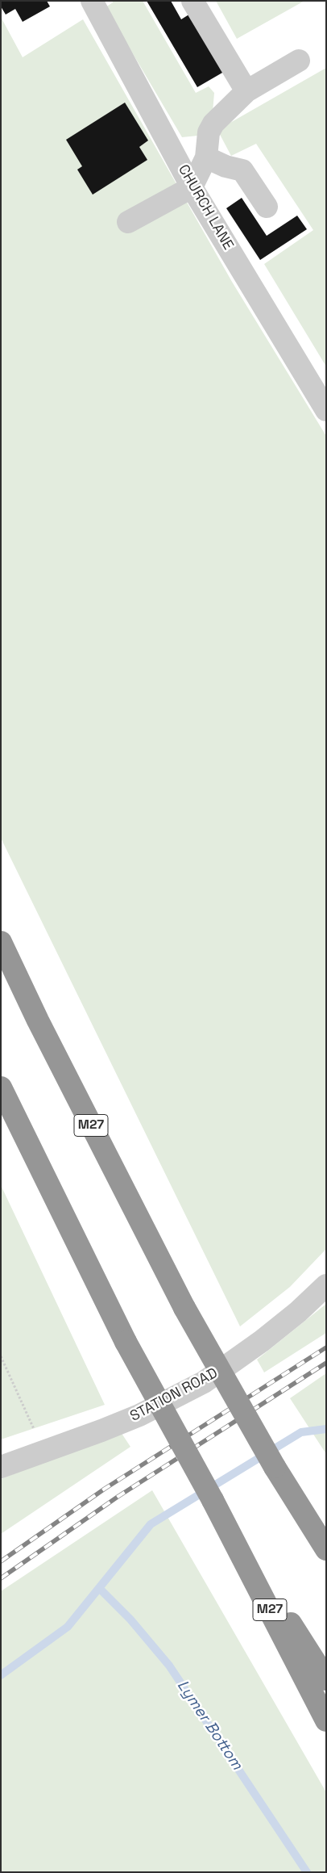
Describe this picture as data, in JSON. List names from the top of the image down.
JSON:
{
  "streets": {
    "highway": ["M27"],
    "street": ["CHURCH LANE", "STATION ROAD"]
  },
  "water": ["Lymer Bottom"]
}
